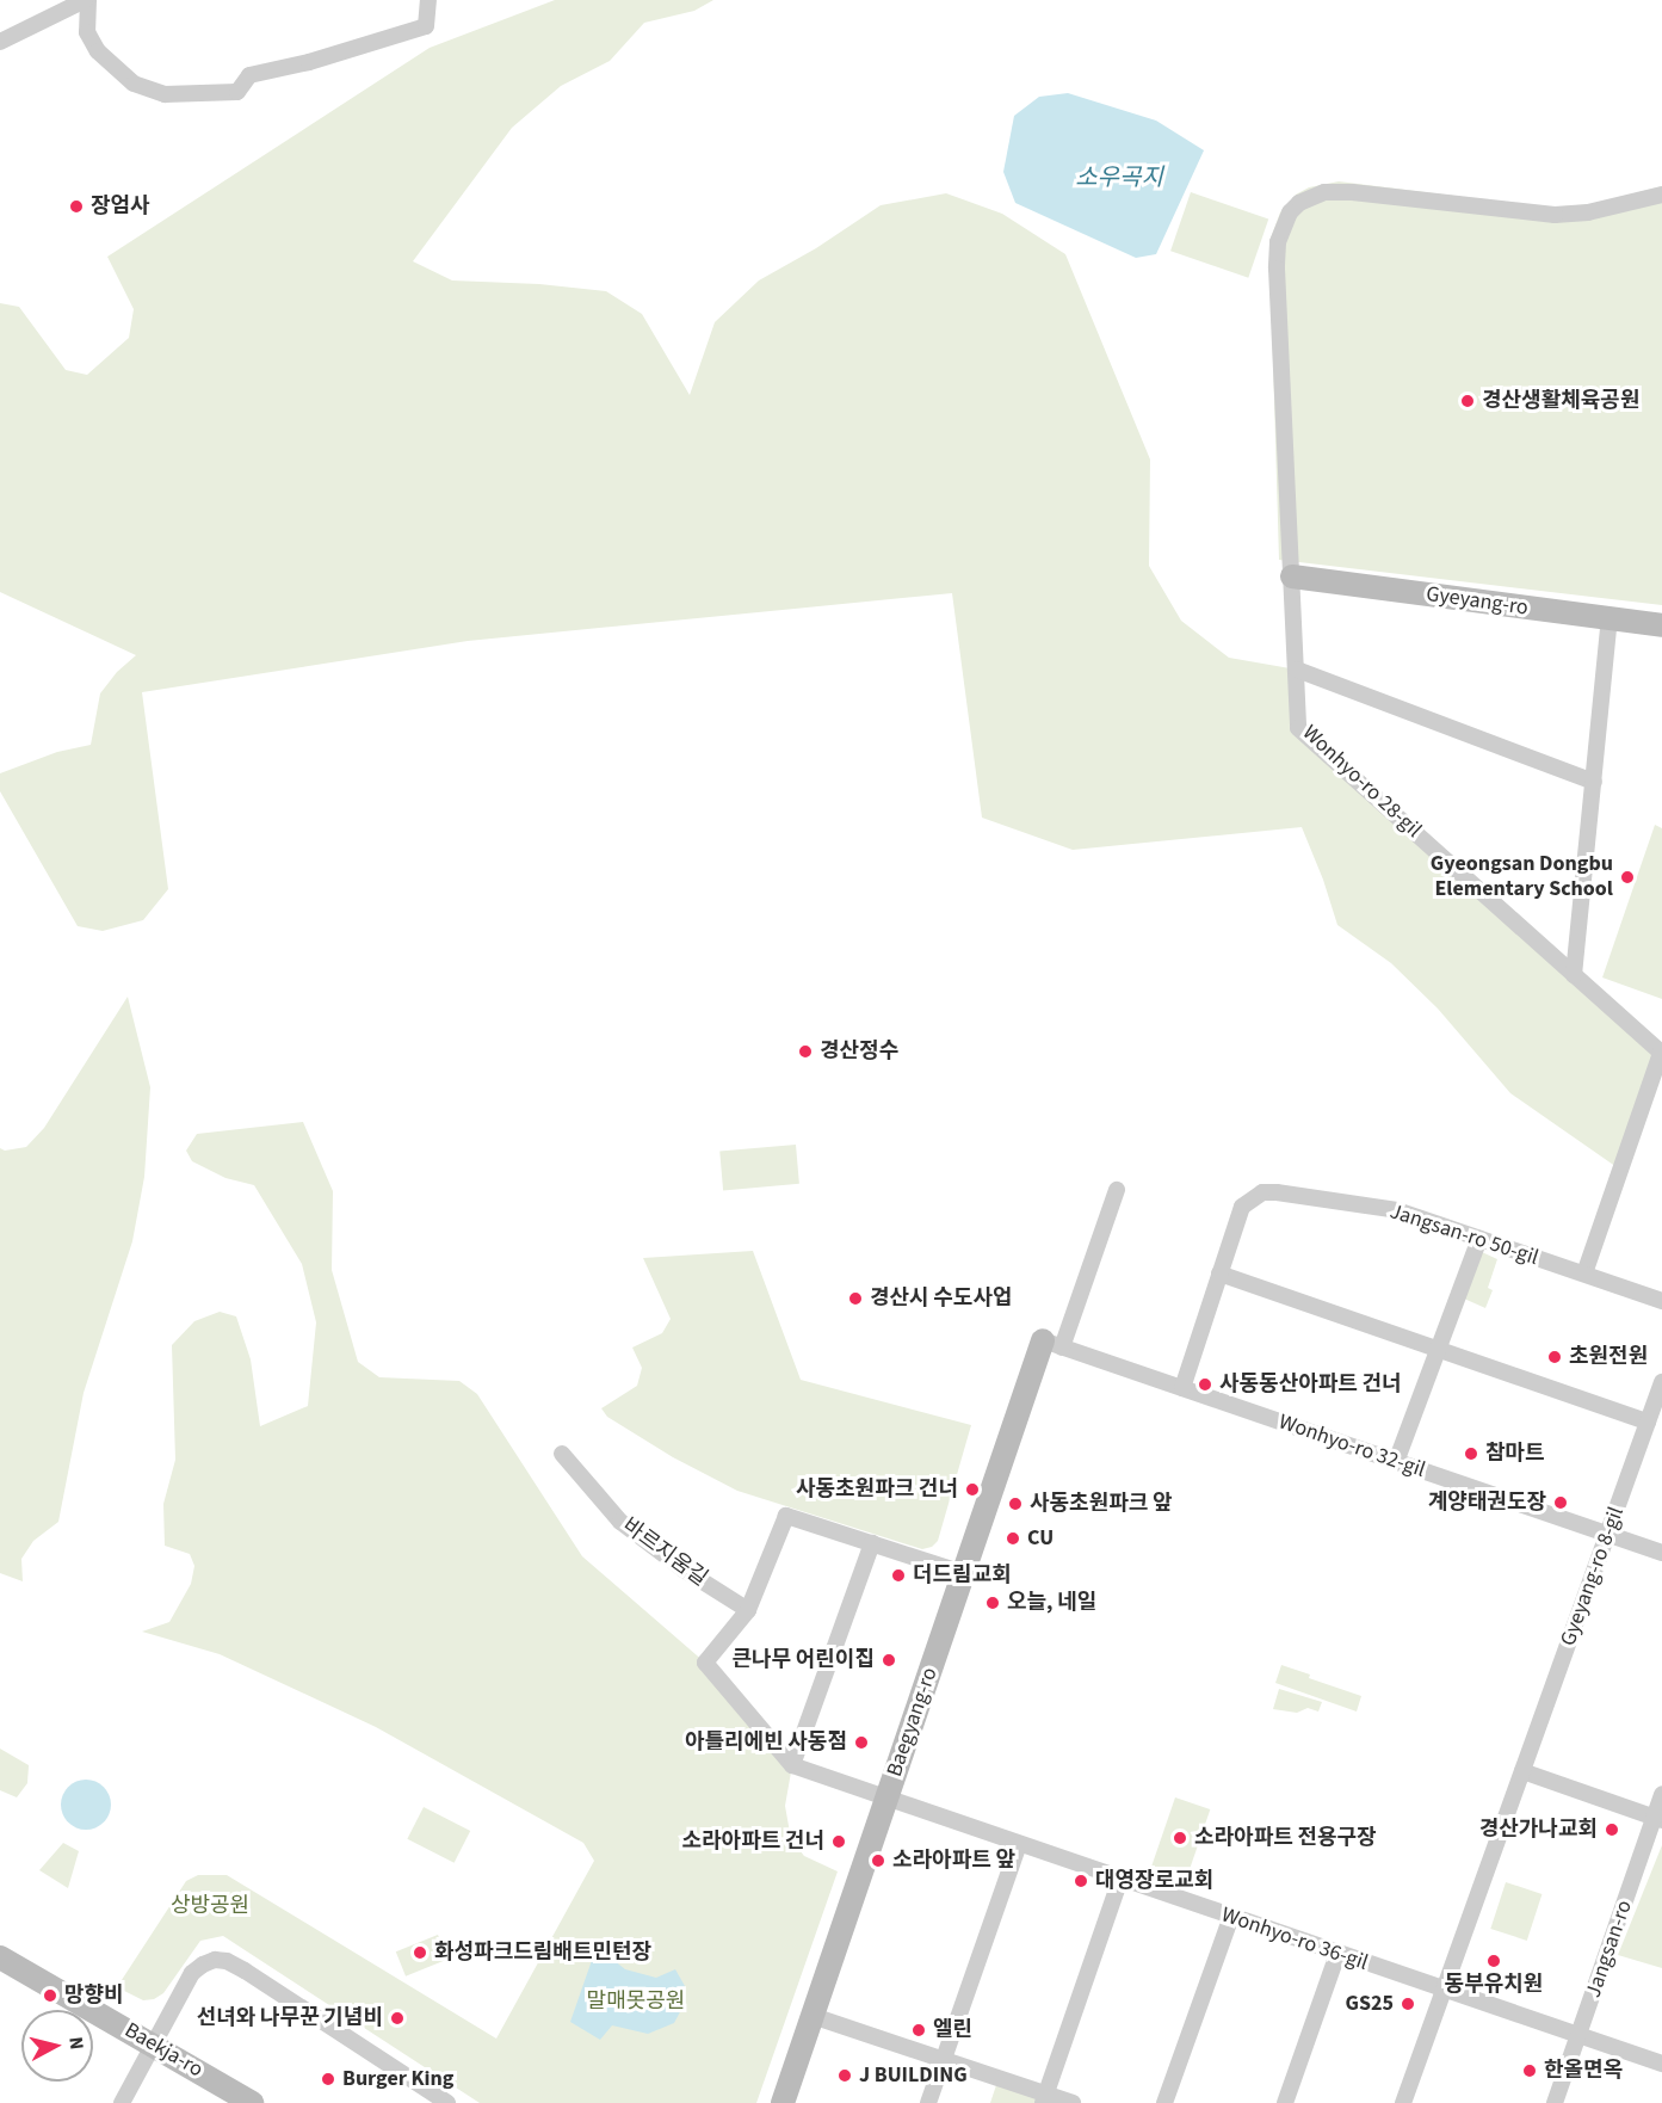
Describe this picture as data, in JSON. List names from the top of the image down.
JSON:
{
  "streets": {
    "street": [
      "Gyeyang-ro",
      "Wonhyo-ro 28-gil",
      "Jangsan-ro 50-gil",
      "Wonhyo-ro 32-gil",
      "바르지움길",
      "Gyeyang-ro 8-gil",
      "Baegyang-ro",
      "Wonhyo-ro 36-gil",
      "Jangsan-ro",
      "Baekja-ro"
    ]
  },
  "crossings": [
    ["Gyeyang-ro", "Wonhyo-ro 28-gil"],
    ["Jangsan-ro 50-gil", "Wonhyo-ro 32-gil"],
    ["Wonhyo-ro 32-gil", "Gyeyang-ro 8-gil"],
    ["Wonhyo-ro 32-gil", "Baegyang-ro"],
    ["Gyeyang-ro 8-gil", "Wonhyo-ro 36-gil"],
    ["Baegyang-ro", "Wonhyo-ro 36-gil"],
    ["Wonhyo-ro 36-gil", "Jangsan-ro"]
  ],
  "water": ["소우곡지"],
  "parks": ["상방공원", "말매못공원"],
  "places": [
    "장엄사",
    "경산생활체육공원",
    "Gyeongsan Dongbu Elementary School",
    "경산정수",
    "경산시 수도사업",
    "초원전원",
    "사동동산아파트 건너",
    "참마트",
    "사동초원파크 건너",
    "계양태권도장",
    "사동초원파크 앞",
    "CU",
    "더드림교회",
    "오늘, 네일",
    "큰나무 어린이집",
    "아틀리에빈 사동점",
    "경산가나교회",
    "소라아파트 전용구장",
    "소라아파트 건너",
    "소라아파트 앞",
    "대영장로교회",
    "화성파크드림배트민턴장",
    "동부유치원",
    "망향비",
    "GS25",
    "선녀와 나무꾼 기념비",
    "엘린",
    "한올면옥",
    "J BUILDING",
    "Burger King"
  ],
  "north": "right"
}
